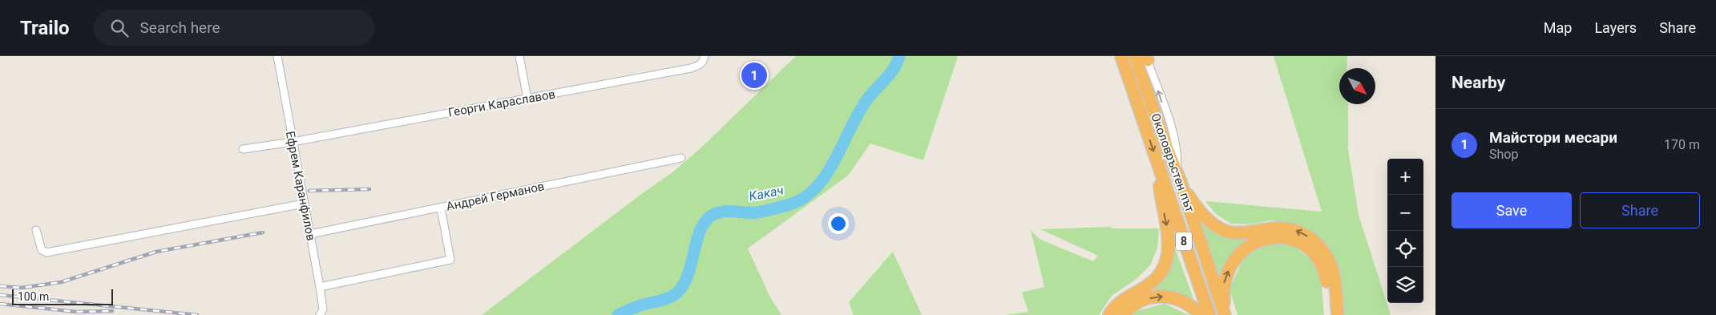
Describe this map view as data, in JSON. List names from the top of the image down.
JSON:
{
  "streets": {
    "highway": ["Околовръстен път", "8"],
    "street": ["Георги Караславов", "Ефрем Каранфилов", "Андрей Германов"]
  },
  "crossings": [
    ["Георги Караславов", "Ефрем Каранфилов"],
    ["Ефрем Каранфилов", "Андрей Германов"]
  ],
  "water": ["Какач"],
  "scale_bar": "100 m",
  "north": "bottom right",
  "page": {
    "header": "Trailo",
    "search": "Search here",
    "nav": ["Map", "Layers", "Share"],
    "heading": "Nearby",
    "pins": "1",
    "list": [
      {
        "mark": "1",
        "name": "Майстори месари",
        "note": "Shop",
        "value": "170 m"
      }
    ],
    "map_buttons": ["+", "−"],
    "buttons": ["Save", "Share"],
    "scale": "100 m"
  }
}
